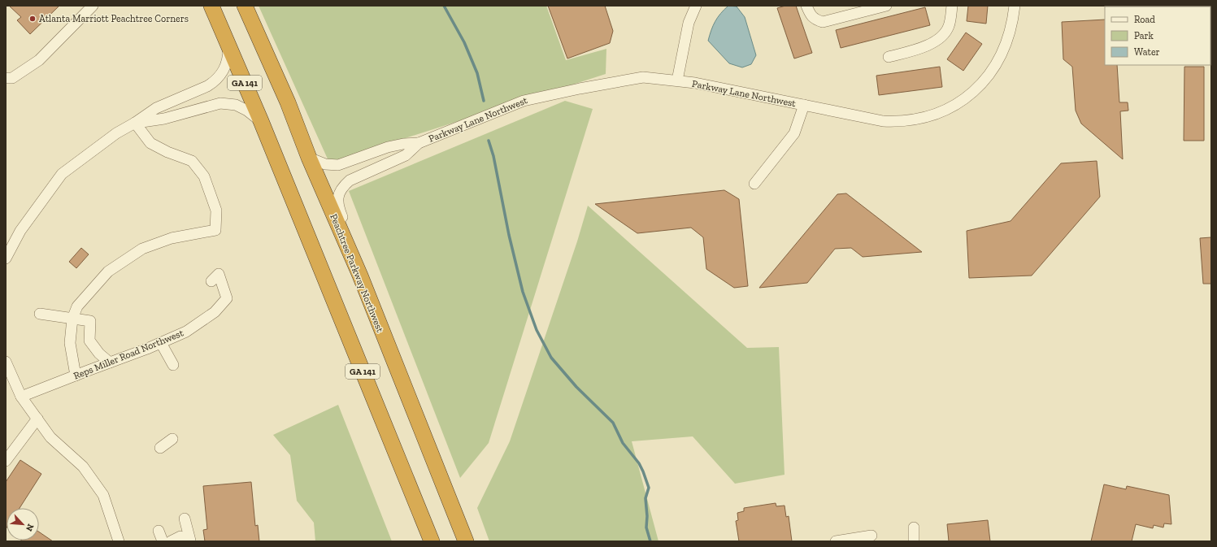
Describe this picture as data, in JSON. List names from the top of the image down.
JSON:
{
  "streets": {
    "highway": ["GA 141", "Peachtree Parkway Northwest"],
    "street": ["Parkway Lane Northwest", "Reps Miller Road Northwest"]
  },
  "crossings": [
    ["Parkway Lane Northwest", "Peachtree Parkway Northwest"]
  ],
  "places": ["Atlanta Marriott Peachtree Corners"],
  "legend": ["Road", "Park", "Water"],
  "north": "bottom right"
}
